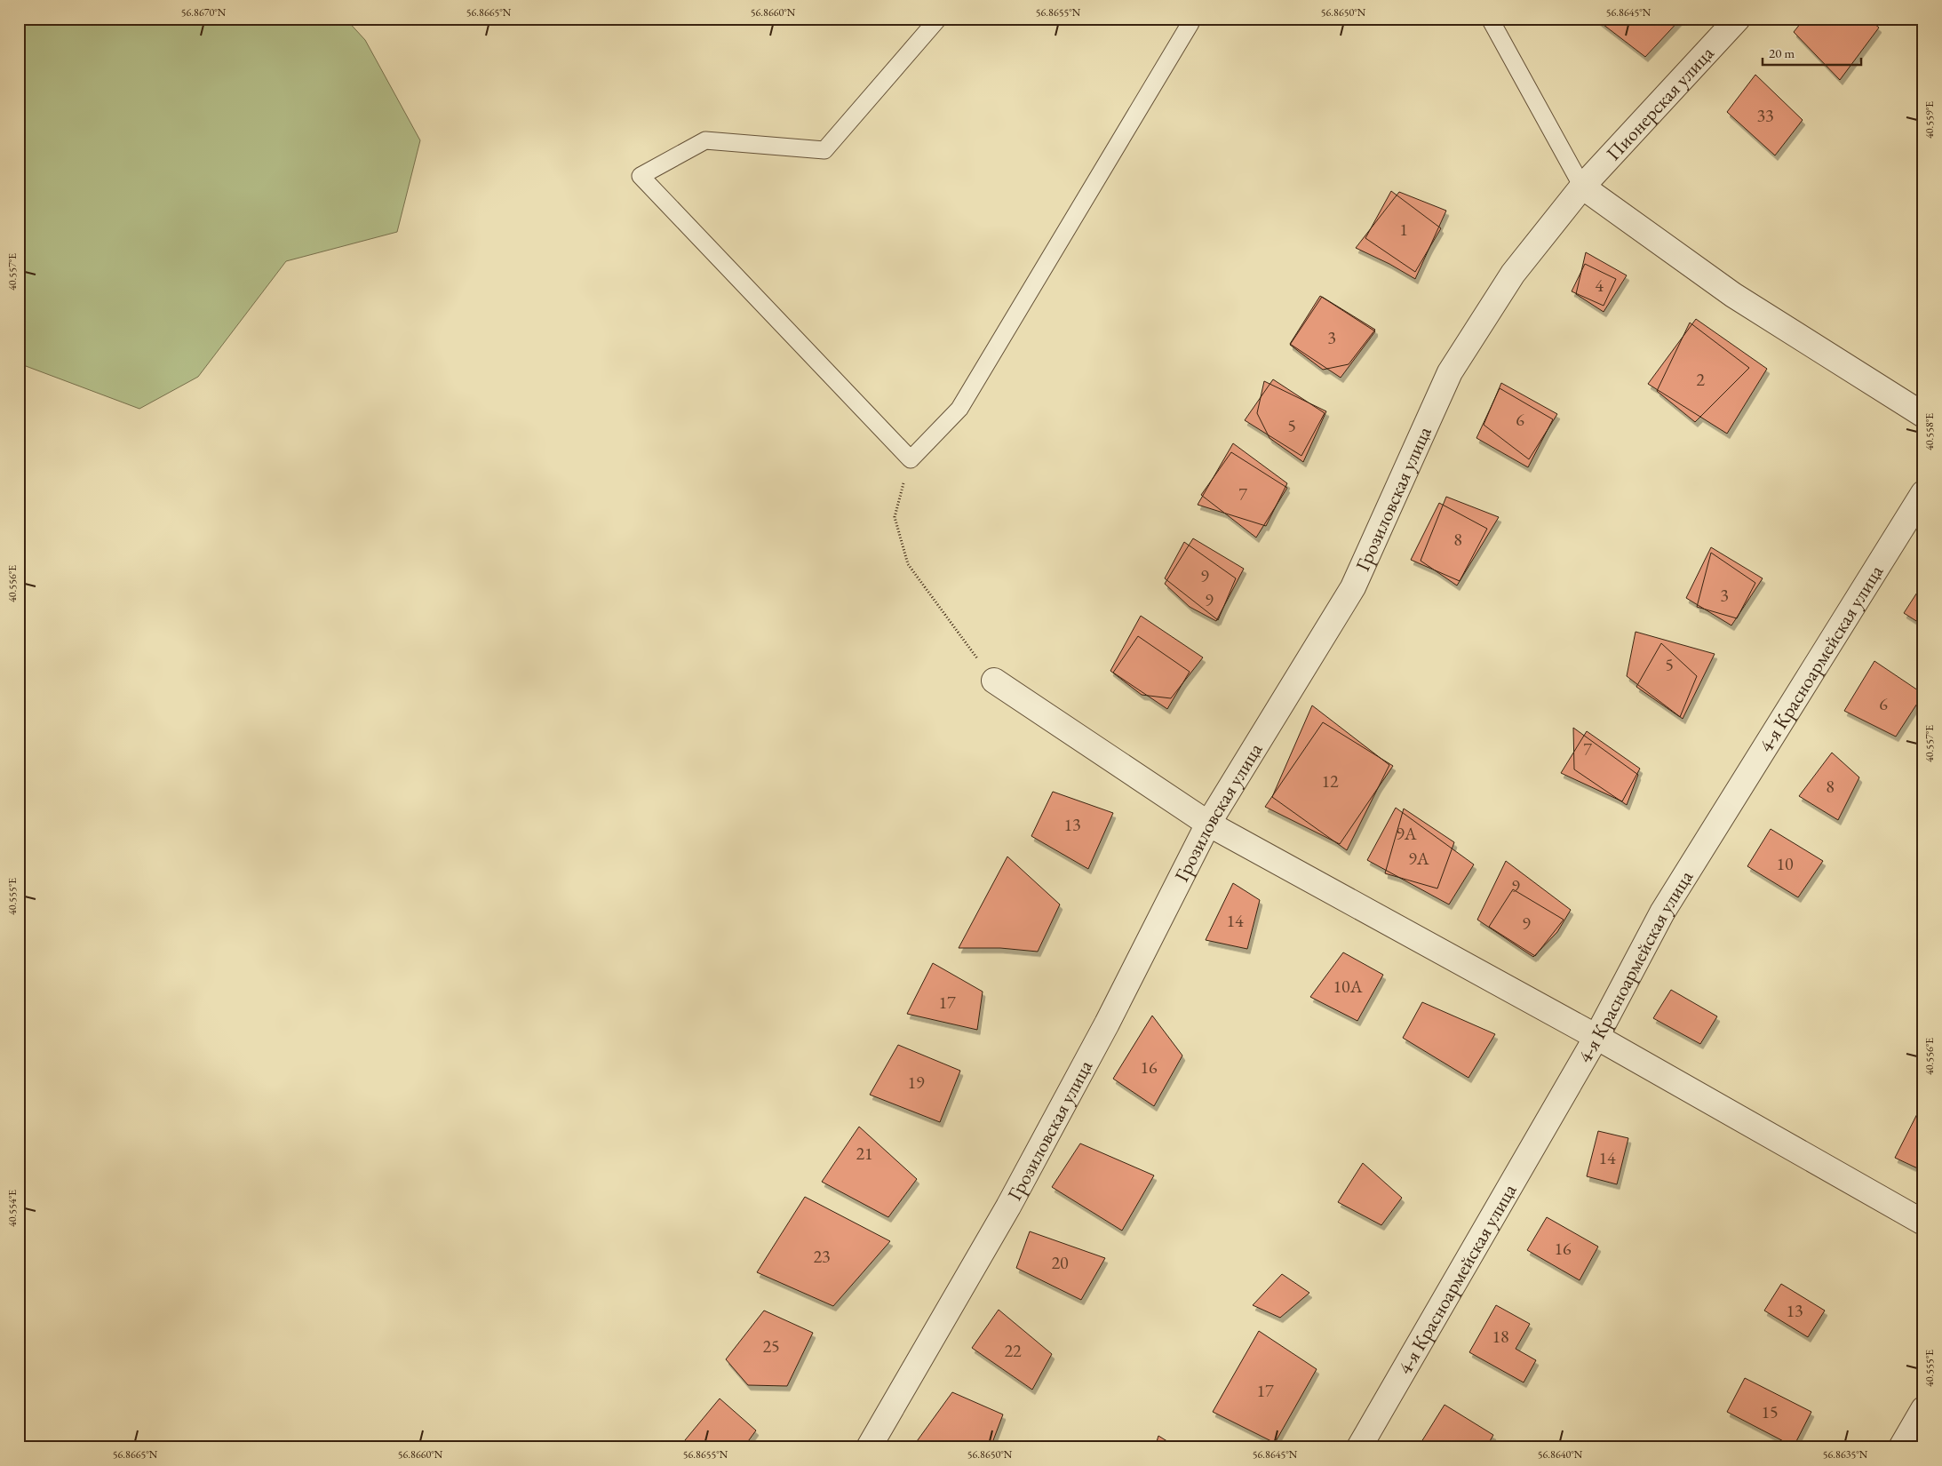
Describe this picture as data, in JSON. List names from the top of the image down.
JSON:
{
  "streets": {
    "street": ["Пионерская улица", "Грозиловская улица", "4-я Красноармейская улица"]
  },
  "crossings": [
    ["Пионерская улица", "Грозиловская улица"]
  ],
  "house_numbers": [
    "33",
    "1",
    "4",
    "3",
    "2",
    "6",
    "5",
    "7",
    "8",
    "9",
    "3",
    "9",
    "5",
    "6",
    "7",
    "12",
    "8",
    "13",
    "9А",
    "9А",
    "10",
    "9",
    "14",
    "9",
    "10А",
    "17",
    "16",
    "19",
    "21",
    "14",
    "16",
    "23",
    "20",
    "13",
    "18",
    "25",
    "22",
    "17",
    "15"
  ],
  "scale_bar": "20 m",
  "coordinates": [
    "56.8670°N",
    "56.8665°N",
    "56.8660°N",
    "56.8655°N",
    "56.8650°N",
    "56.8645°N",
    "40.559°E",
    "40.557°E",
    "40.558°E",
    "40.556°E",
    "40.555°E",
    "40.554°E",
    "56.8640°N",
    "56.8635°N"
  ]
}
